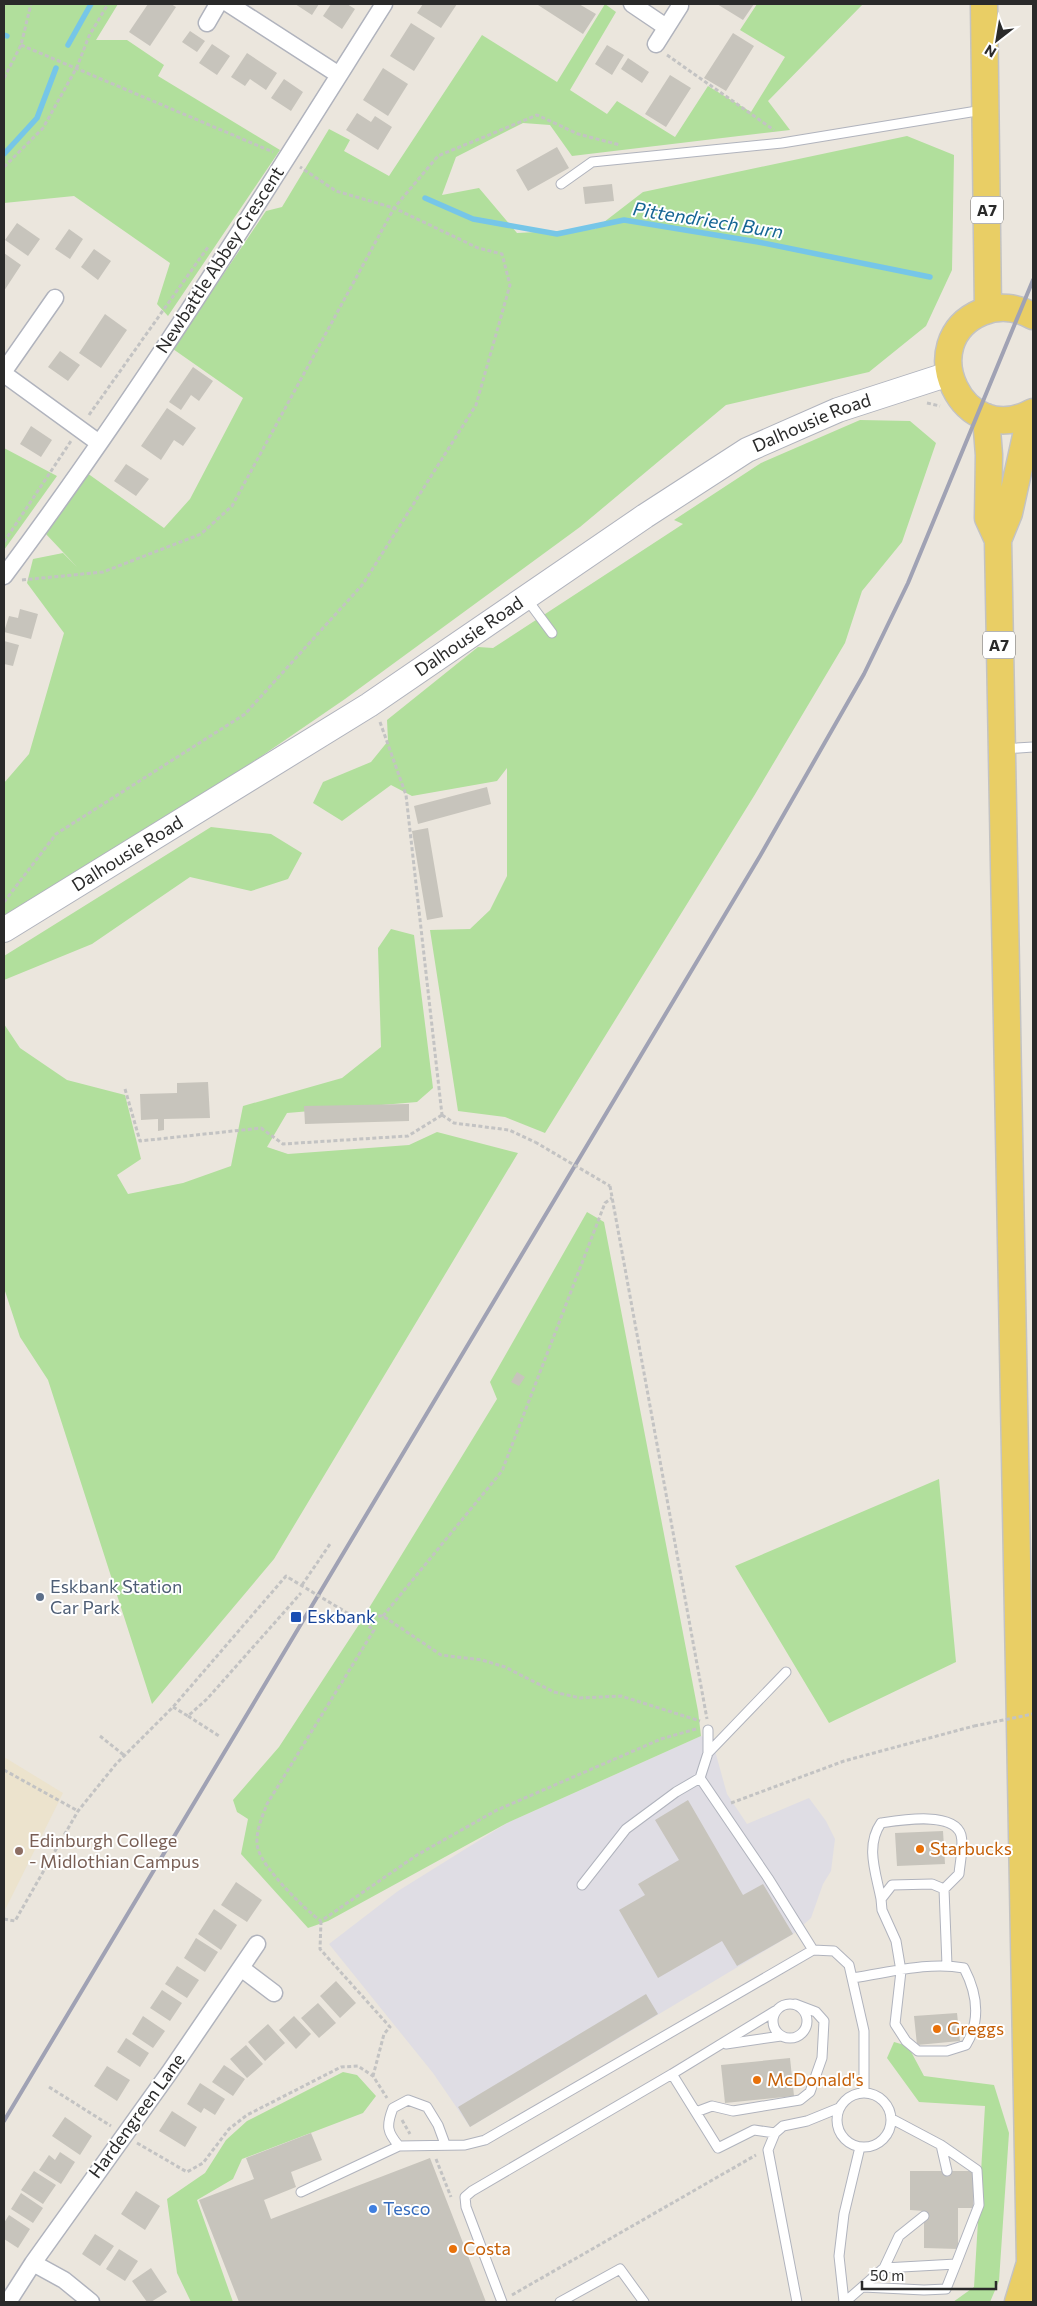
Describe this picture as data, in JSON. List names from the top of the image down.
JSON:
{
  "streets": {
    "main road": ["A7", "Dalhousie Road"],
    "street": ["Newbattle Abbey Crescent", "Hardengreen Lane"]
  },
  "crossings": [
    ["A7", "Dalhousie Road"]
  ],
  "water": ["Pittendriech Burn"],
  "places": {
    "other": [
      "Eskbank Station Car Park",
      "Starbucks",
      "Edinburgh College - Midlothian Campus",
      "Greggs",
      "McDonald's",
      "Tesco",
      "Costa"
    ],
    "transit": ["Eskbank"]
  },
  "scale_bar": "50 m",
  "north": "bottom left"
}
